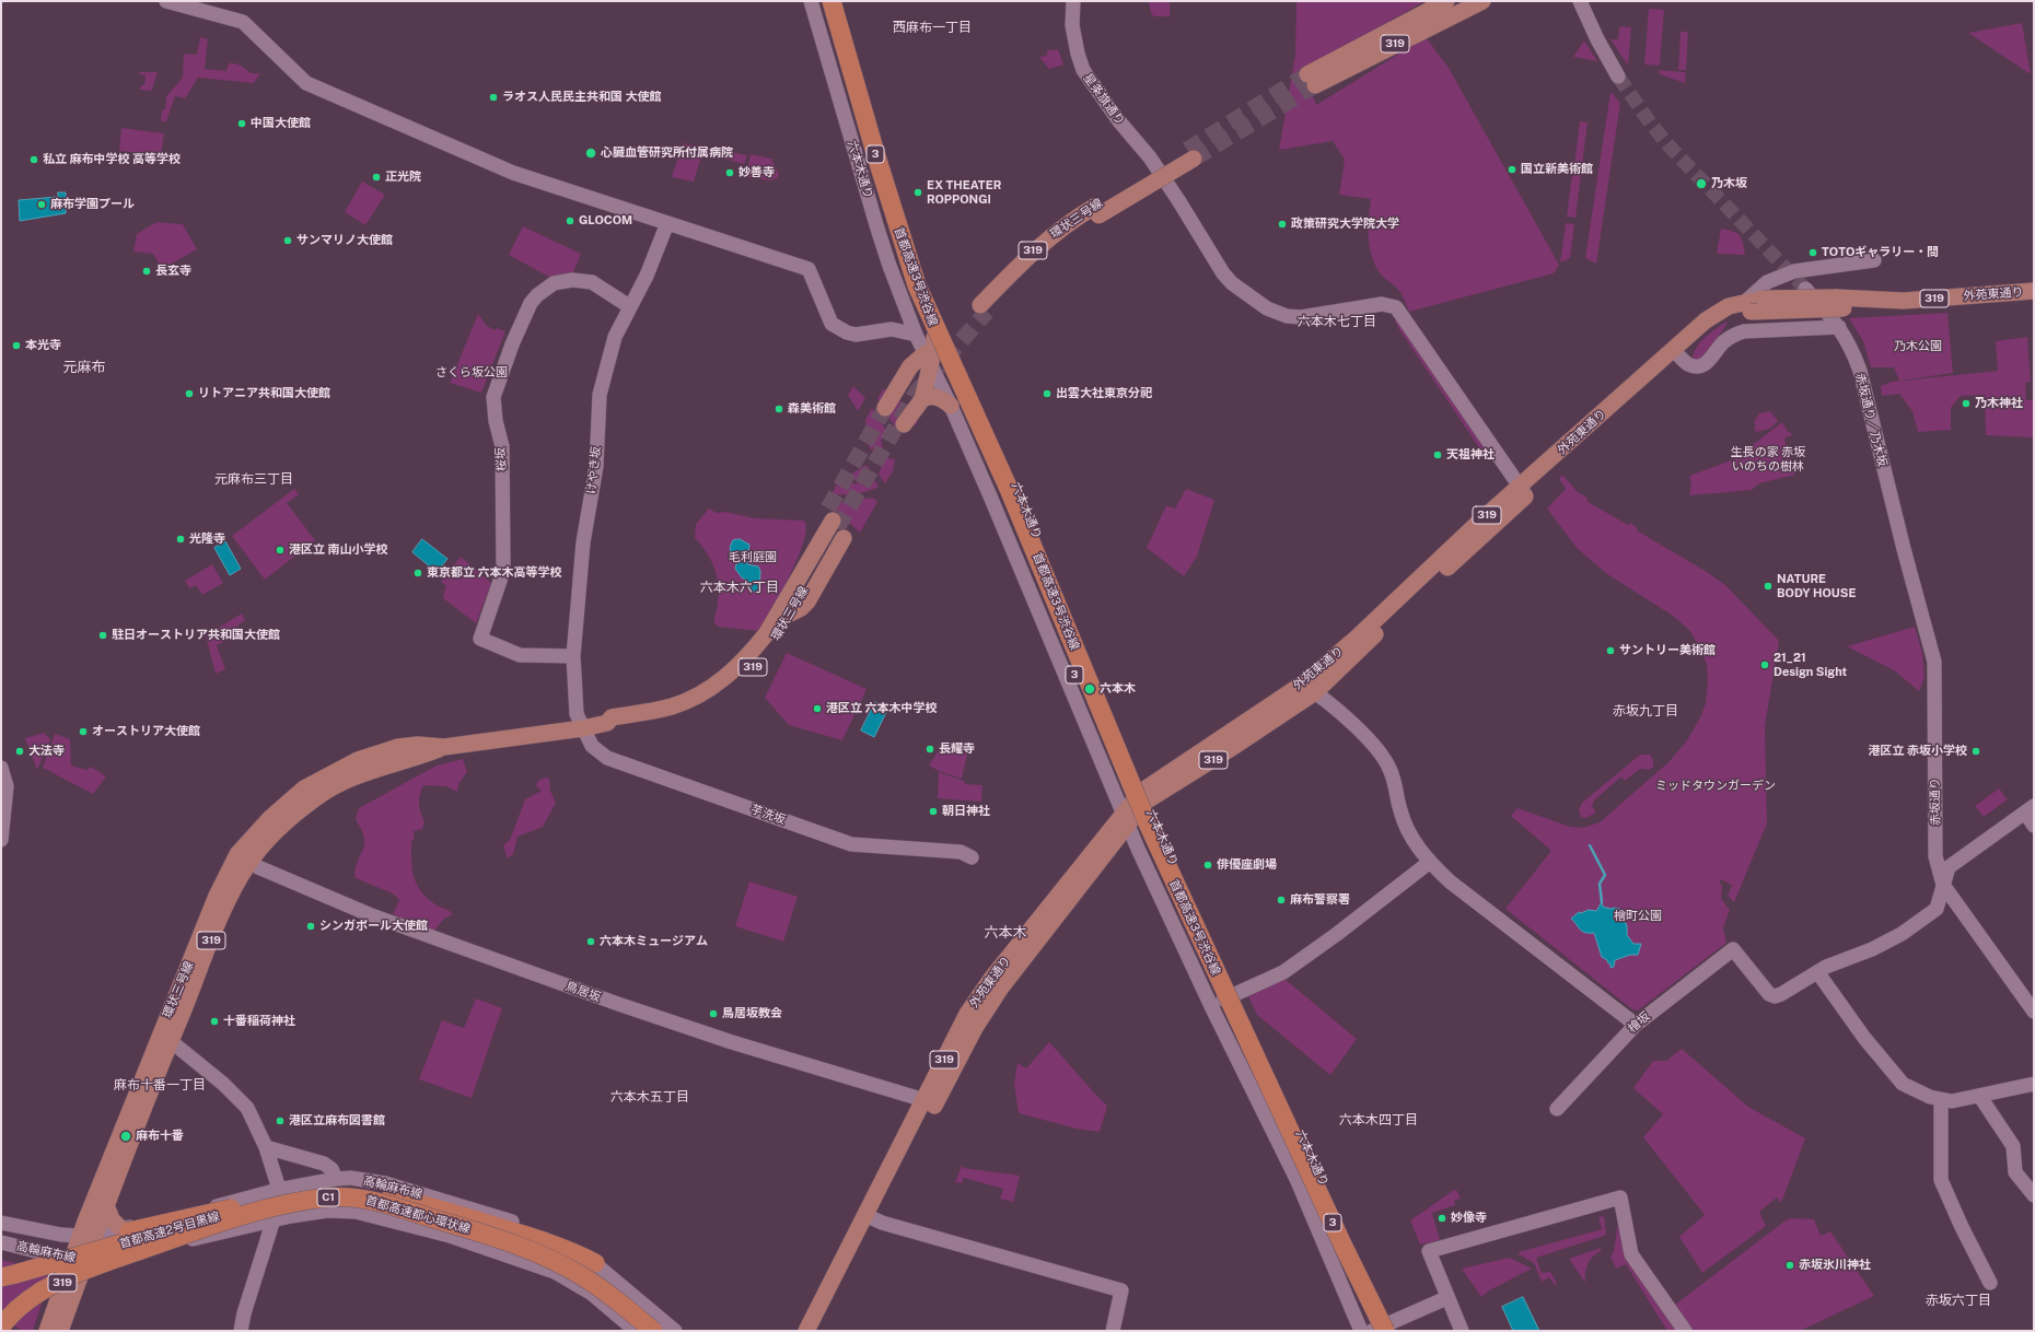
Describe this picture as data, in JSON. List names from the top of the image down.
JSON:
{
  "streets": {
    "highway": [
      "3",
      "首都高速3号渋谷線",
      "C1",
      "首都高速都心環状線",
      "首都高速2号目黒線"
    ],
    "main road": ["319", "環状三号線", "外苑東通り"],
    "street": [
      "星条旗通り",
      "六本木通り",
      "赤坂通り／乃木坂",
      "桜坂",
      "けやき坂",
      "赤坂通り",
      "芋洗坂",
      "鳥居坂",
      "檜坂",
      "高輪麻布線"
    ]
  },
  "crossings": [
    ["星条旗通り", "外苑東通り"],
    ["六本木通り", "首都高速3号渋谷線"],
    ["六本木通り", "外苑東通り"],
    ["環状三号線", "けやき坂"],
    ["環状三号線", "芋洗坂"],
    ["環状三号線", "鳥居坂"],
    ["環状三号線", "高輪麻布線"],
    ["外苑東通り", "鳥居坂"],
    ["赤坂通り／乃木坂", "赤坂通り"],
    ["桜坂", "けやき坂"],
    ["けやき坂", "芋洗坂"],
    ["高輪麻布線", "首都高速都心環状線"],
    ["高輪麻布線", "首都高速2号目黒線"],
    ["首都高速都心環状線", "首都高速2号目黒線"]
  ],
  "districts": [
    "西麻布一丁目",
    "六本木七丁目",
    "元麻布",
    "元麻布三丁目",
    "六本木六丁目",
    "赤坂九丁目",
    "六本木",
    "麻布十番一丁目",
    "六本木五丁目",
    "六本木四丁目",
    "赤坂六丁目"
  ],
  "parks": [
    "乃木公園",
    "さくら坂公園",
    "生長の家 赤坂 いのちの樹林",
    "毛利庭園",
    "ミッドタウンガーデン",
    "檜町公園"
  ],
  "places": [
    "ラオス人民民主共和国 大使館",
    "中国大使館",
    "心臓血管研究所付属病院",
    "私立 麻布中学校 高等学校",
    "国立新美術館",
    "妙善寺",
    "正光院",
    "乃木坂",
    "EX THEATER ROPPONGI",
    "麻布学園プール",
    "GLOCOM",
    "政策研究大学院大学",
    "サンマリノ大使館",
    "TOTOギャラリー・間",
    "長玄寺",
    "本光寺",
    "リトアニア共和国大使館",
    "出雲大社東京分祀",
    "乃木神社",
    "森美術館",
    "天祖神社",
    "光隆寺",
    "港区立 南山小学校",
    "東京都立 六本木高等学校",
    "NATURE BODY HOUSE",
    "駐日オーストリア共和国大使館",
    "サントリー美術館",
    "21_21 Design Sight",
    "六本木",
    "港区立 六本木中学校",
    "オーストリア大使館",
    "長耀寺",
    "大法寺",
    "港区立 赤坂小学校",
    "朝日神社",
    "俳優座劇場",
    "麻布警察署",
    "シンガポール大使館",
    "六本木ミュージアム",
    "鳥居坂教会",
    "十番稲荷神社",
    "港区立麻布図書館",
    "麻布十番",
    "妙像寺",
    "赤坂氷川神社"
  ]
}
